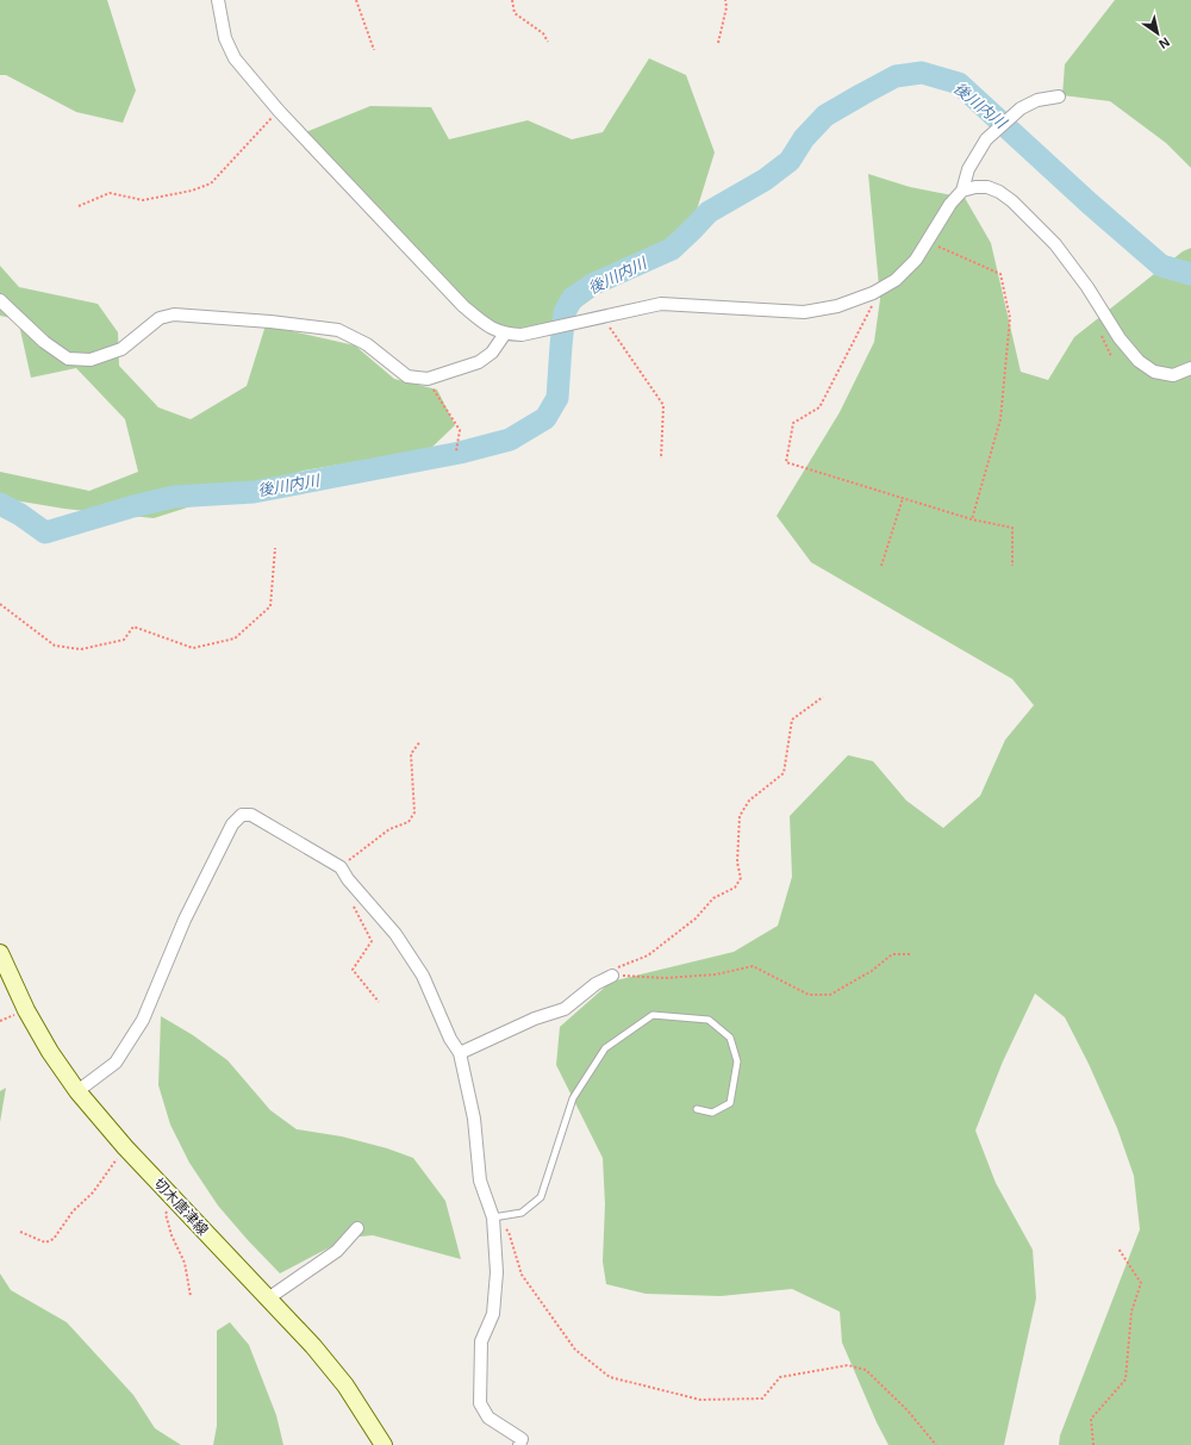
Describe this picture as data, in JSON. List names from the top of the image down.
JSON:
{
  "streets": {
    "main road": ["切木唐津線"]
  },
  "water": ["後川内川"],
  "north": "bottom right"
}
